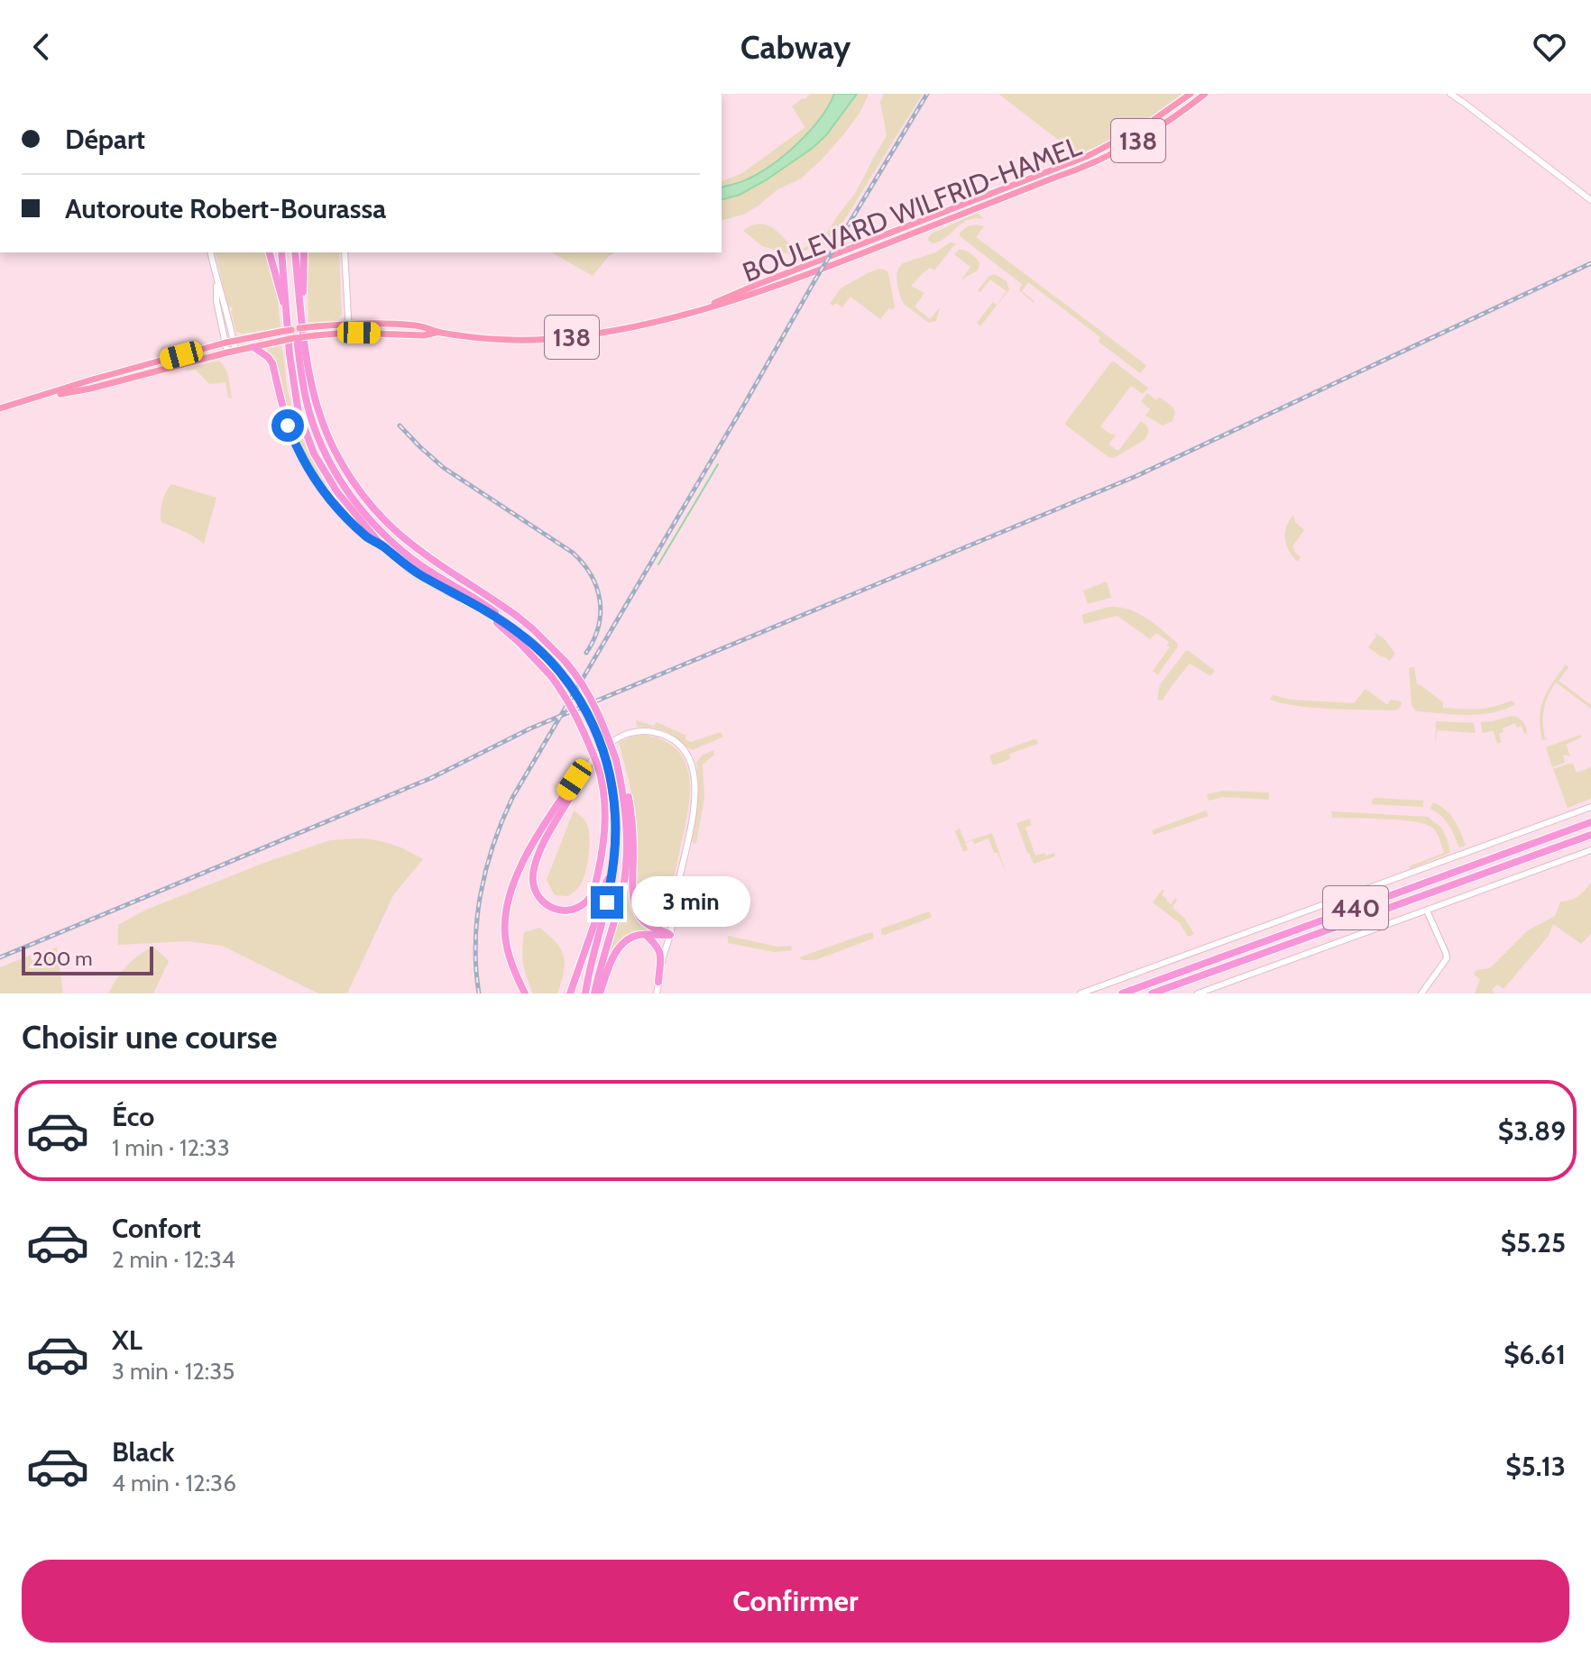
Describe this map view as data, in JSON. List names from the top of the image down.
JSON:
{
  "streets": {
    "highway": ["440"],
    "main road": ["138", "BOULEVARD WILFRID-HAMEL"]
  },
  "scale_bar": "200 m",
  "page": {
    "header": "Cabway",
    "banner": ["Départ", "Autoroute Robert-Bourassa"],
    "bubble": "3 min",
    "scale": "200 m",
    "heading": "Choisir une course",
    "list": [
      {
        "name": "Éco",
        "note": "1 min · 12:33",
        "value": "$3.89"
      },
      {
        "name": "Confort",
        "note": "2 min · 12:34",
        "value": "$5.25"
      },
      {
        "name": "XL",
        "note": "3 min · 12:35",
        "value": "$6.61"
      },
      {
        "name": "Black",
        "note": "4 min · 12:36",
        "value": "$5.13"
      }
    ],
    "buttons": "Confirmer"
  }
}
